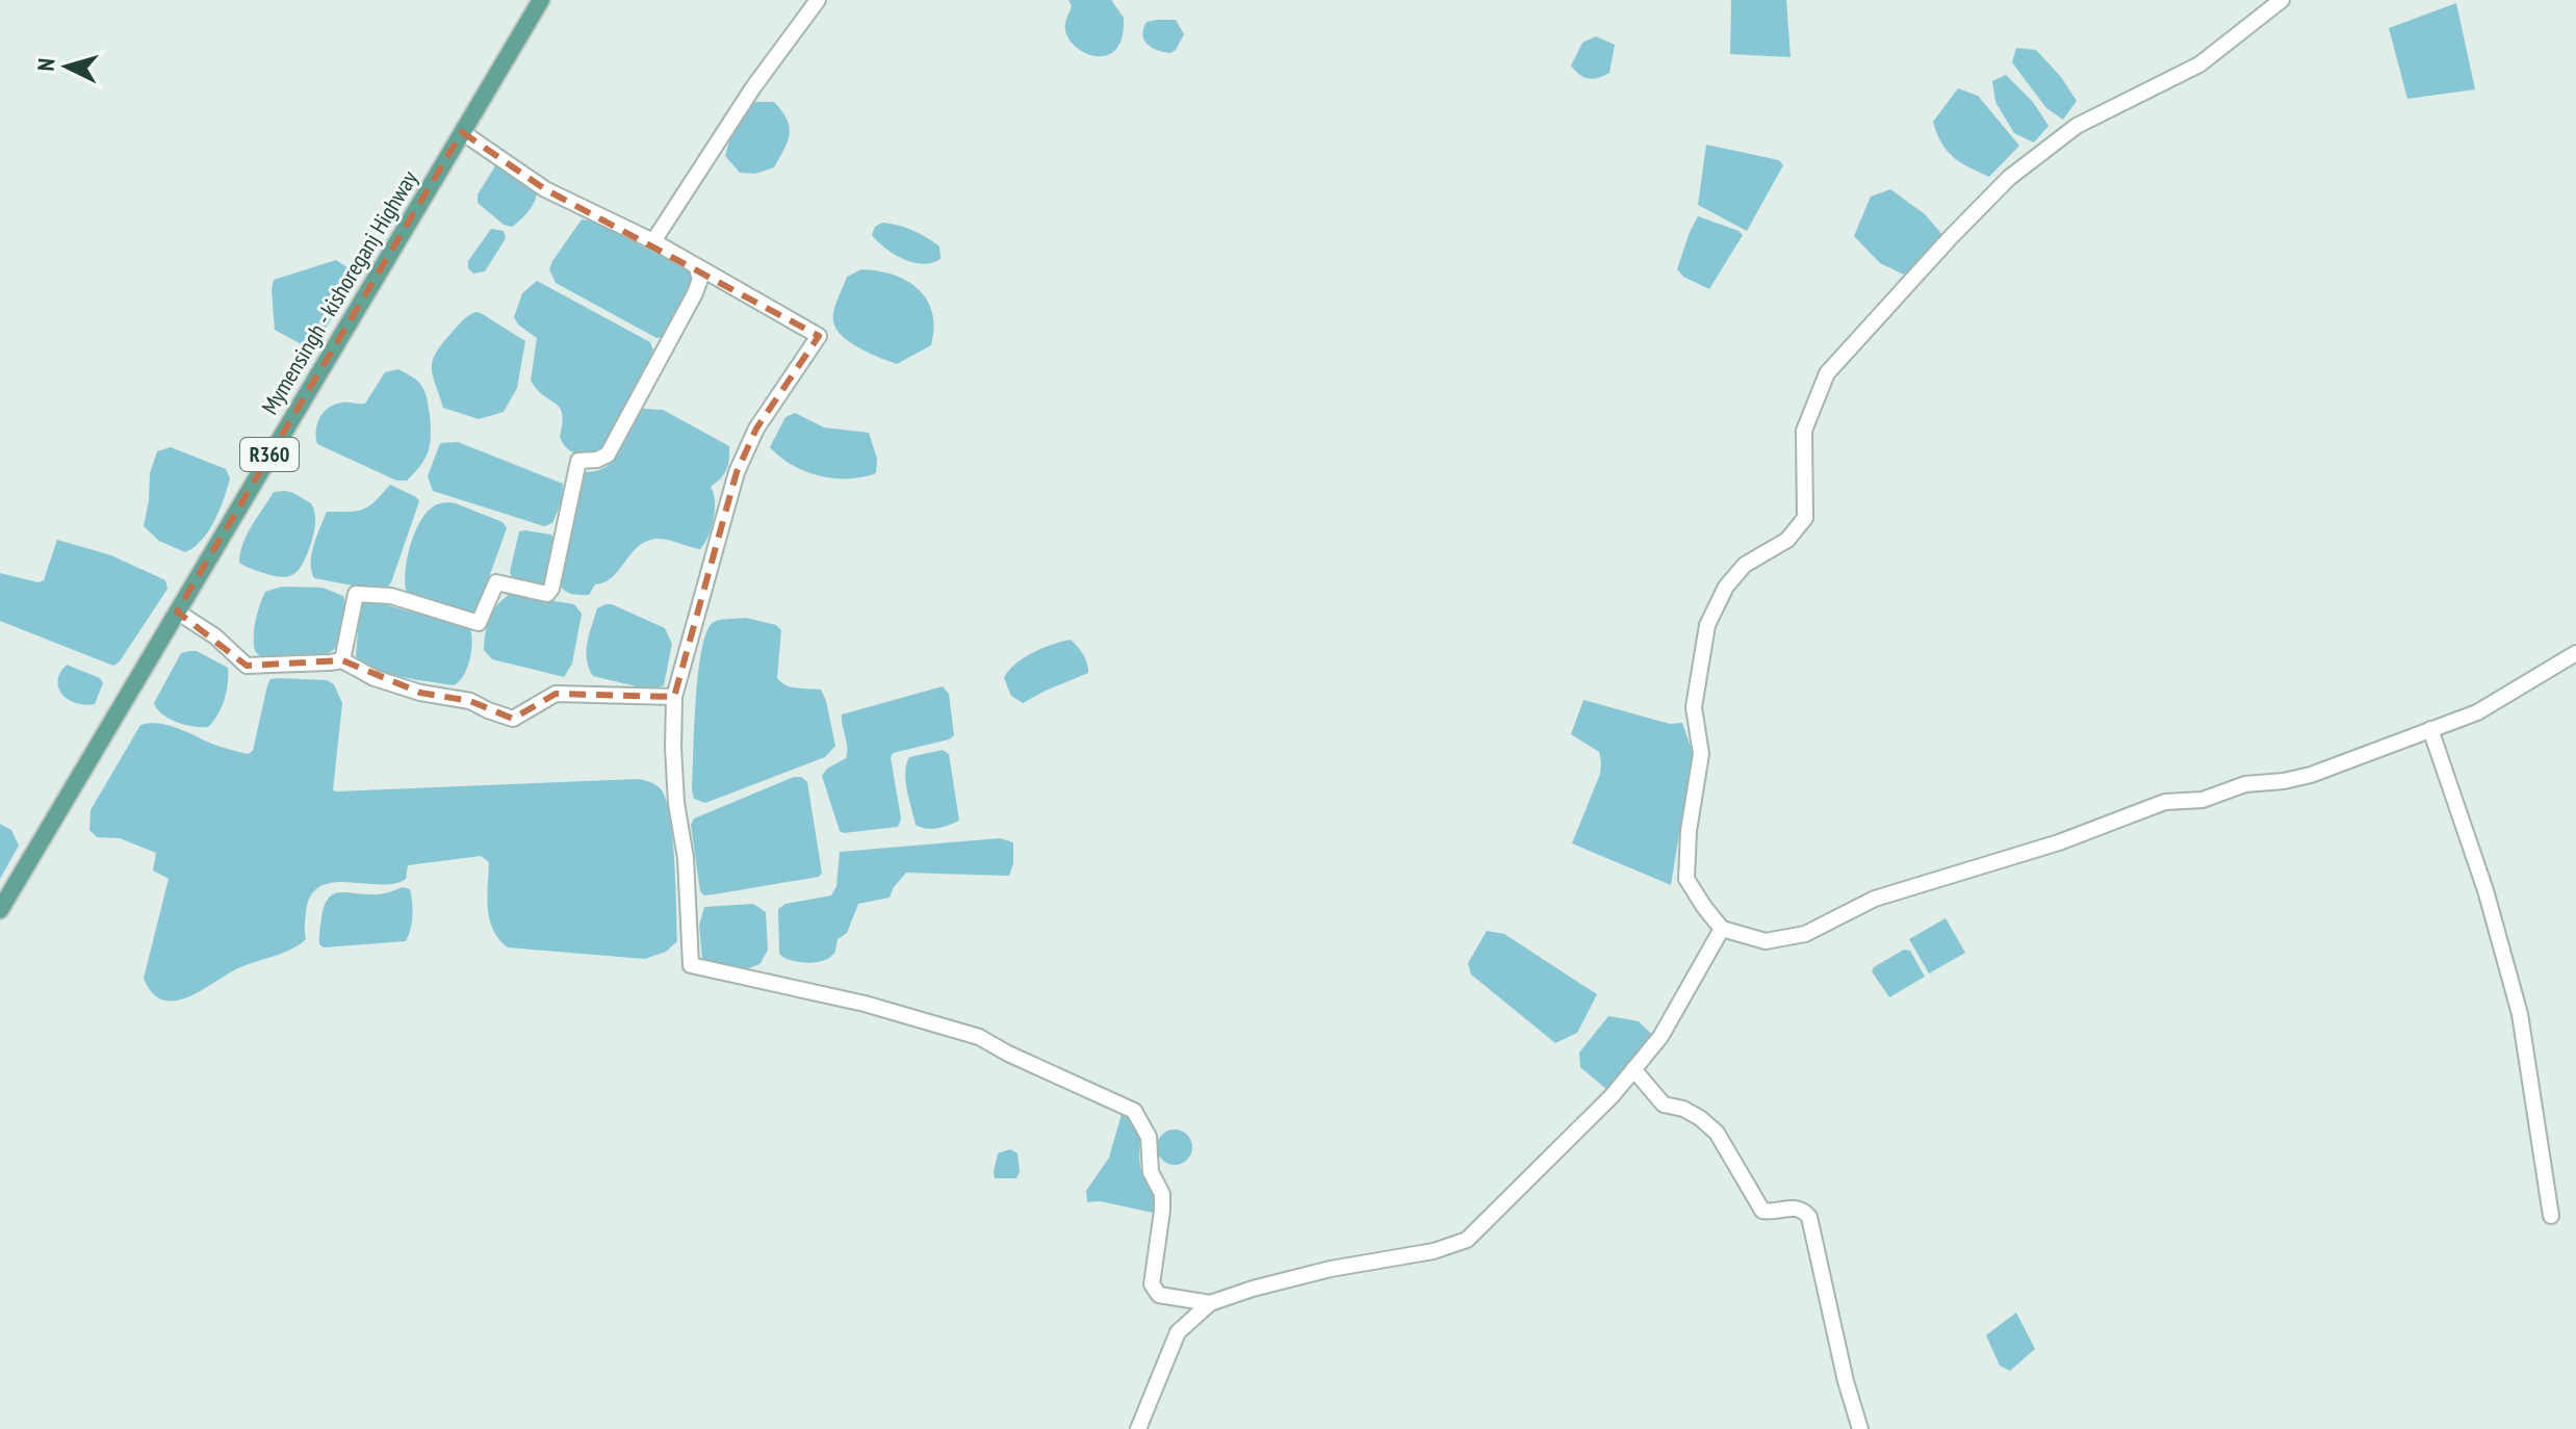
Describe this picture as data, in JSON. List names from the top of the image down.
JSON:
{
  "streets": {
    "main road": ["Mymensingh - kishoreganj Highway", "R360"]
  },
  "north": "left"
}
